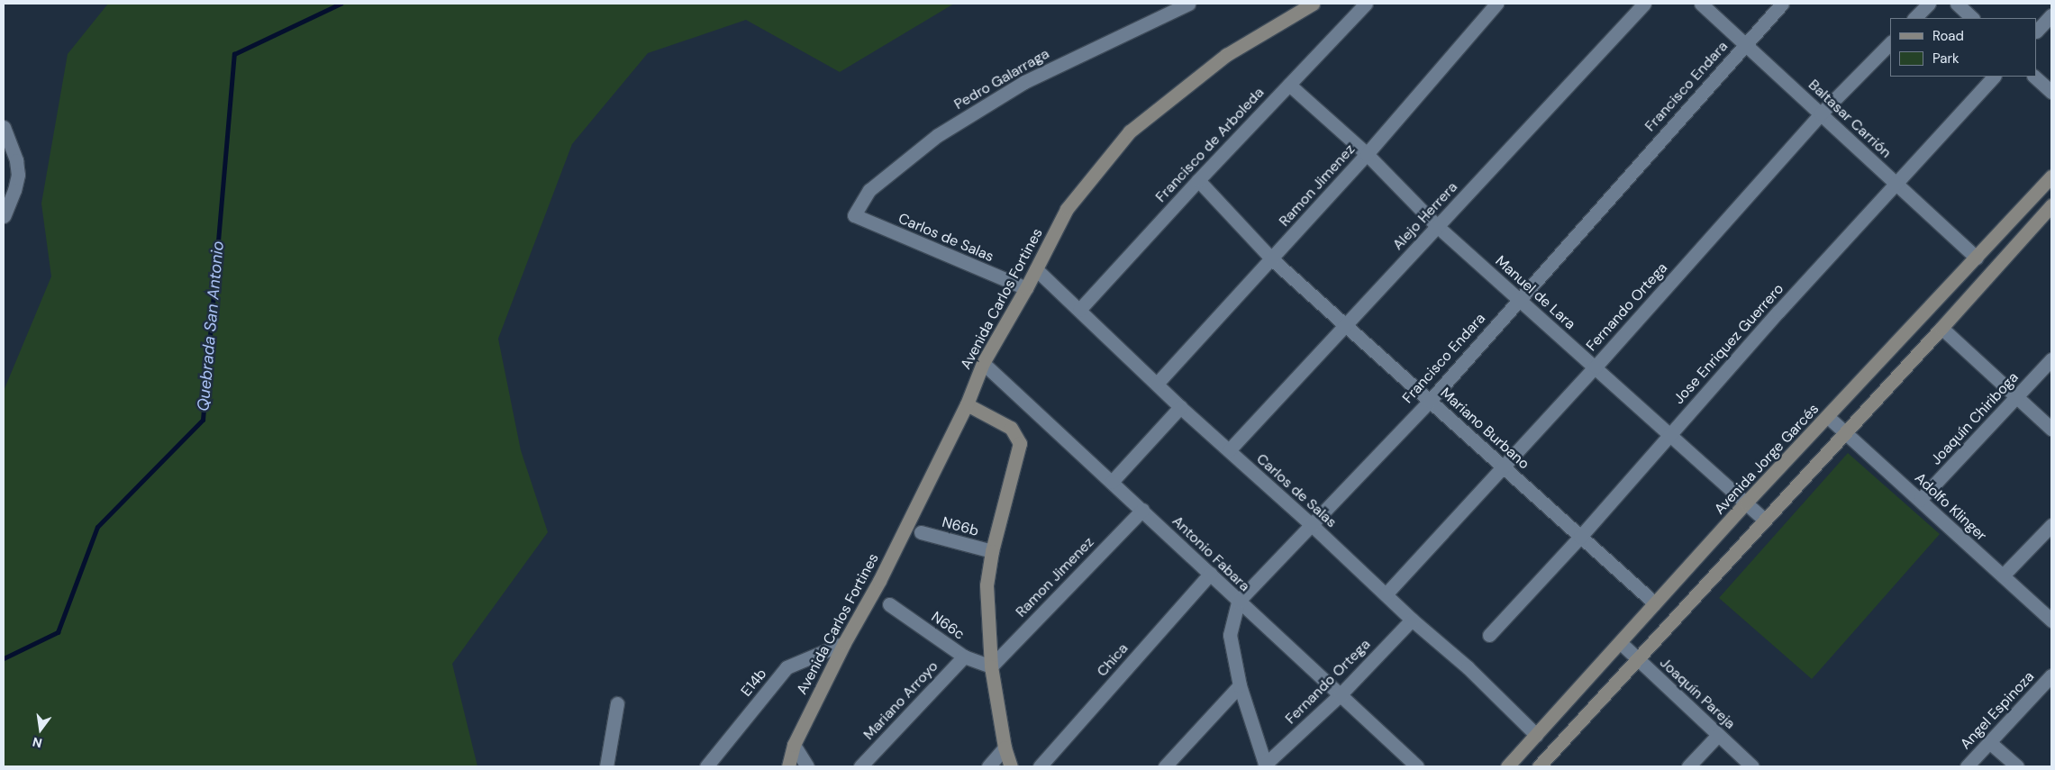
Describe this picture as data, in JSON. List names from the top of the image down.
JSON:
{
  "streets": {
    "street": [
      "Pedro Galarraga",
      "Francisco Endara",
      "Baltasar Carrión",
      "Francisco de Arboleda",
      "Ramon Jimenez",
      "Alejo Herrera",
      "Carlos de Salas",
      "Manuel de Lara",
      "Avenida Carlos Fortines",
      "Fernando Ortega",
      "Jose Enriquez Guerrero",
      "Joaquín Chiriboga",
      "Mariano Burbano",
      "Avenida Jorge Garcés",
      "Adolfo Klinger",
      "N66b",
      "Antonio Fabara",
      "N66c",
      "Chica",
      "E14b",
      "Joaquín Pareja",
      "Mariano Arroyo",
      "Angel Espinoza"
    ]
  },
  "crossings": [
    ["Pedro Galarraga", "Carlos de Salas"],
    ["Francisco Endara", "Baltasar Carrión"],
    ["Francisco Endara", "Carlos de Salas"],
    ["Francisco Endara", "Manuel de Lara"],
    ["Francisco Endara", "Fernando Ortega"],
    ["Francisco Endara", "Mariano Burbano"],
    ["Francisco Endara", "Antonio Fabara"],
    ["Baltasar Carrión", "Fernando Ortega"],
    ["Baltasar Carrión", "Jose Enriquez Guerrero"],
    ["Baltasar Carrión", "Avenida Jorge Garcés"],
    ["Francisco de Arboleda", "Carlos de Salas"],
    ["Francisco de Arboleda", "Manuel de Lara"],
    ["Francisco de Arboleda", "Mariano Burbano"],
    ["Ramon Jimenez", "Carlos de Salas"],
    ["Ramon Jimenez", "Manuel de Lara"],
    ["Ramon Jimenez", "Mariano Burbano"],
    ["Ramon Jimenez", "Antonio Fabara"],
    ["Ramon Jimenez", "N66c"],
    ["Alejo Herrera", "Carlos de Salas"],
    ["Alejo Herrera", "Manuel de Lara"],
    ["Alejo Herrera", "Mariano Burbano"],
    ["Carlos de Salas", "Avenida Carlos Fortines"],
    ["Carlos de Salas", "Fernando Ortega"],
    ["Carlos de Salas", "Avenida Jorge Garcés"],
    ["Manuel de Lara", "Fernando Ortega"],
    ["Manuel de Lara", "Jose Enriquez Guerrero"],
    ["Manuel de Lara", "Avenida Jorge Garcés"],
    ["Avenida Carlos Fortines", "Antonio Fabara"],
    ["Avenida Carlos Fortines", "E14b"],
    ["Fernando Ortega", "Mariano Burbano"],
    ["Fernando Ortega", "Antonio Fabara"],
    ["Jose Enriquez Guerrero", "Mariano Burbano"],
    ["Joaquín Chiriboga", "Adolfo Klinger"],
    ["Mariano Burbano", "Avenida Jorge Garcés"],
    ["Avenida Jorge Garcés", "Adolfo Klinger"],
    ["Avenida Jorge Garcés", "Joaquín Pareja"],
    ["Antonio Fabara", "Chica"],
    ["N66c", "Mariano Arroyo"]
  ],
  "water": ["Quebrada San Antonio"],
  "legend": ["Road", "Park"],
  "north": "bottom"
}
